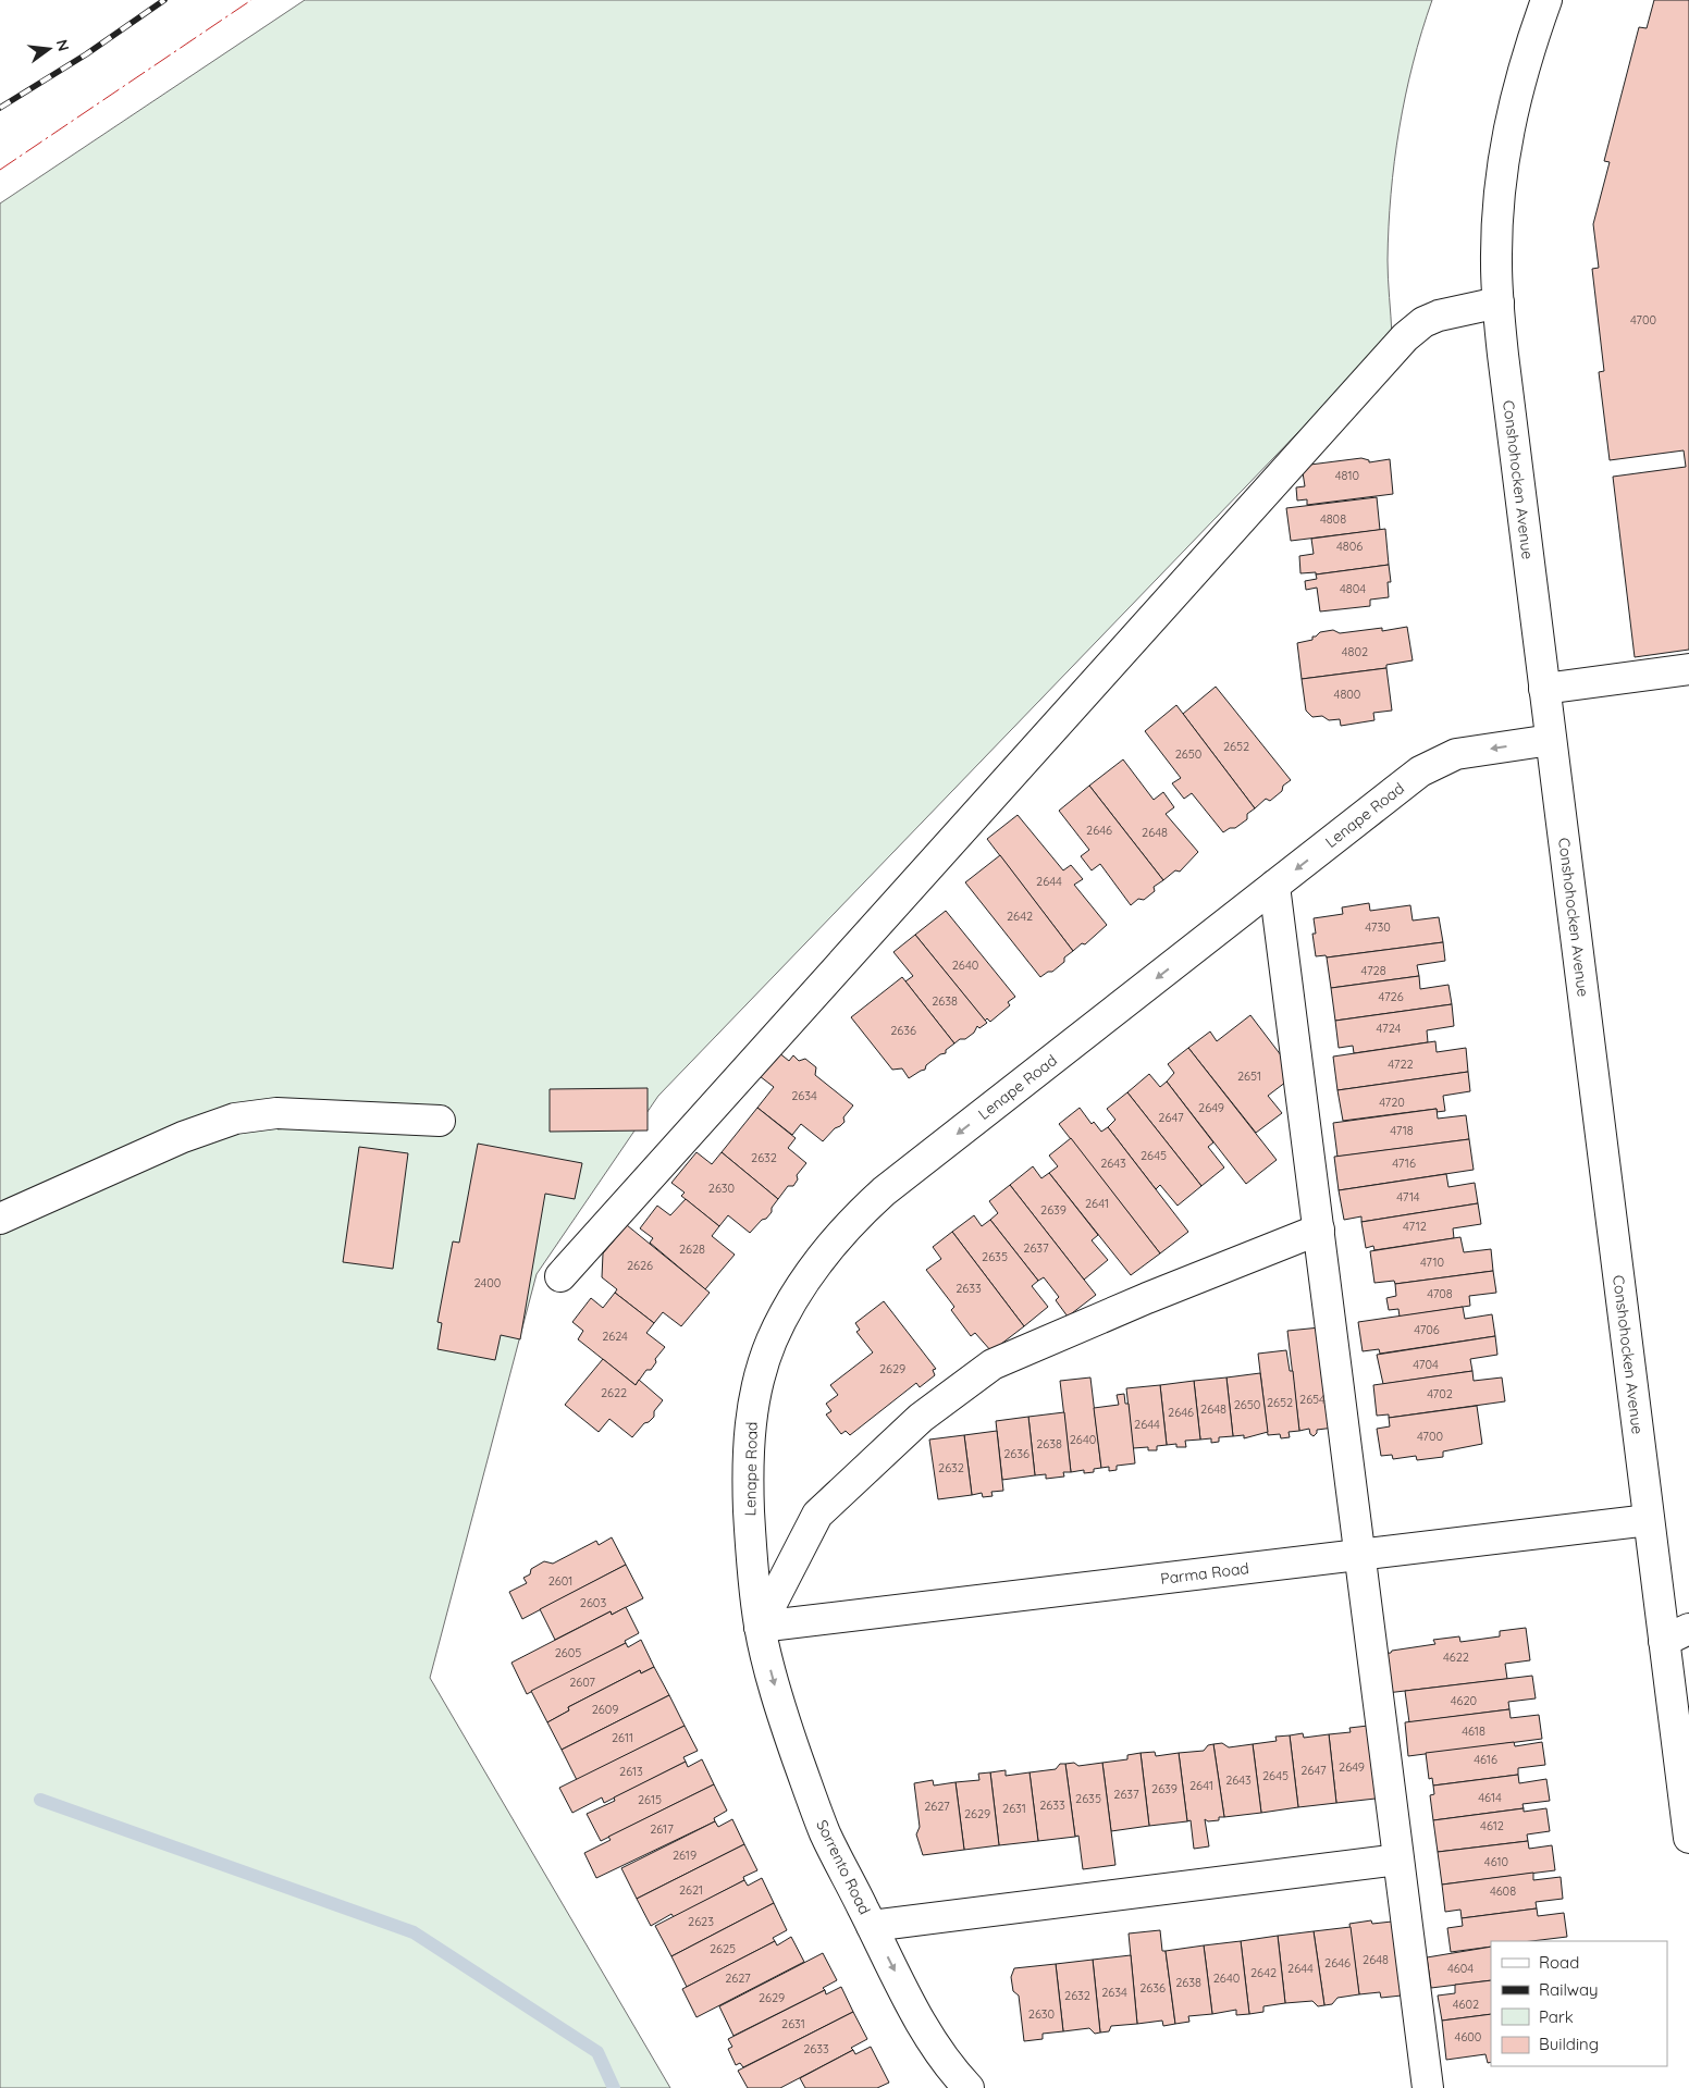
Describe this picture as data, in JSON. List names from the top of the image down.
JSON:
{
  "streets": {
    "street": [
      "Conshohocken Avenue",
      "Lenape Road",
      "Parma Road",
      "Sorrento Road"
    ]
  },
  "crossings": [
    ["Conshohocken Avenue", "Lenape Road"],
    ["Conshohocken Avenue", "Parma Road"],
    ["Lenape Road", "Parma Road"],
    ["Lenape Road", "Sorrento Road"],
    ["Parma Road", "Sorrento Road"]
  ],
  "one_way": ["Sorrento Road"],
  "house_numbers": [
    "4700",
    "4810",
    "4808",
    "4806",
    "4804",
    "4802",
    "4800",
    "2652",
    "2650",
    "2646",
    "2648",
    "2644",
    "2642",
    "4730",
    "2640",
    "4728",
    "4726",
    "2638",
    "4724",
    "2636",
    "4722",
    "2651",
    "2634",
    "4720",
    "2649",
    "2647",
    "4718",
    "2645",
    "2632",
    "2643",
    "4716",
    "2630",
    "4714",
    "2641",
    "2639",
    "4712",
    "2637",
    "2628",
    "2635",
    "4710",
    "2626",
    "2400",
    "2633",
    "4708",
    "4706",
    "2624",
    "4704",
    "2629",
    "2622",
    "4702",
    "2654",
    "2652",
    "2650",
    "2648",
    "2646",
    "2644",
    "4700",
    "2640",
    "2638",
    "2636",
    "2632",
    "2601",
    "2603",
    "2605",
    "4622",
    "2607",
    "4620",
    "2609",
    "4618",
    "2611",
    "4616",
    "2649",
    "2647",
    "2613",
    "2645",
    "2643",
    "2641",
    "2639",
    "2637",
    "4614",
    "2635",
    "2615",
    "2633",
    "2627",
    "2631",
    "2629",
    "4612",
    "2617",
    "2619",
    "4610",
    "2621",
    "4608",
    "2623",
    "2625",
    "2648",
    "2646",
    "2644",
    "4604",
    "2642",
    "2627",
    "2640",
    "2638",
    "2636",
    "2634",
    "2632",
    "2629",
    "4602",
    "2630",
    "2631",
    "4600",
    "2633"
  ],
  "legend": [
    "Road",
    "Railway",
    "Park",
    "Building"
  ],
  "north": "right"
}
